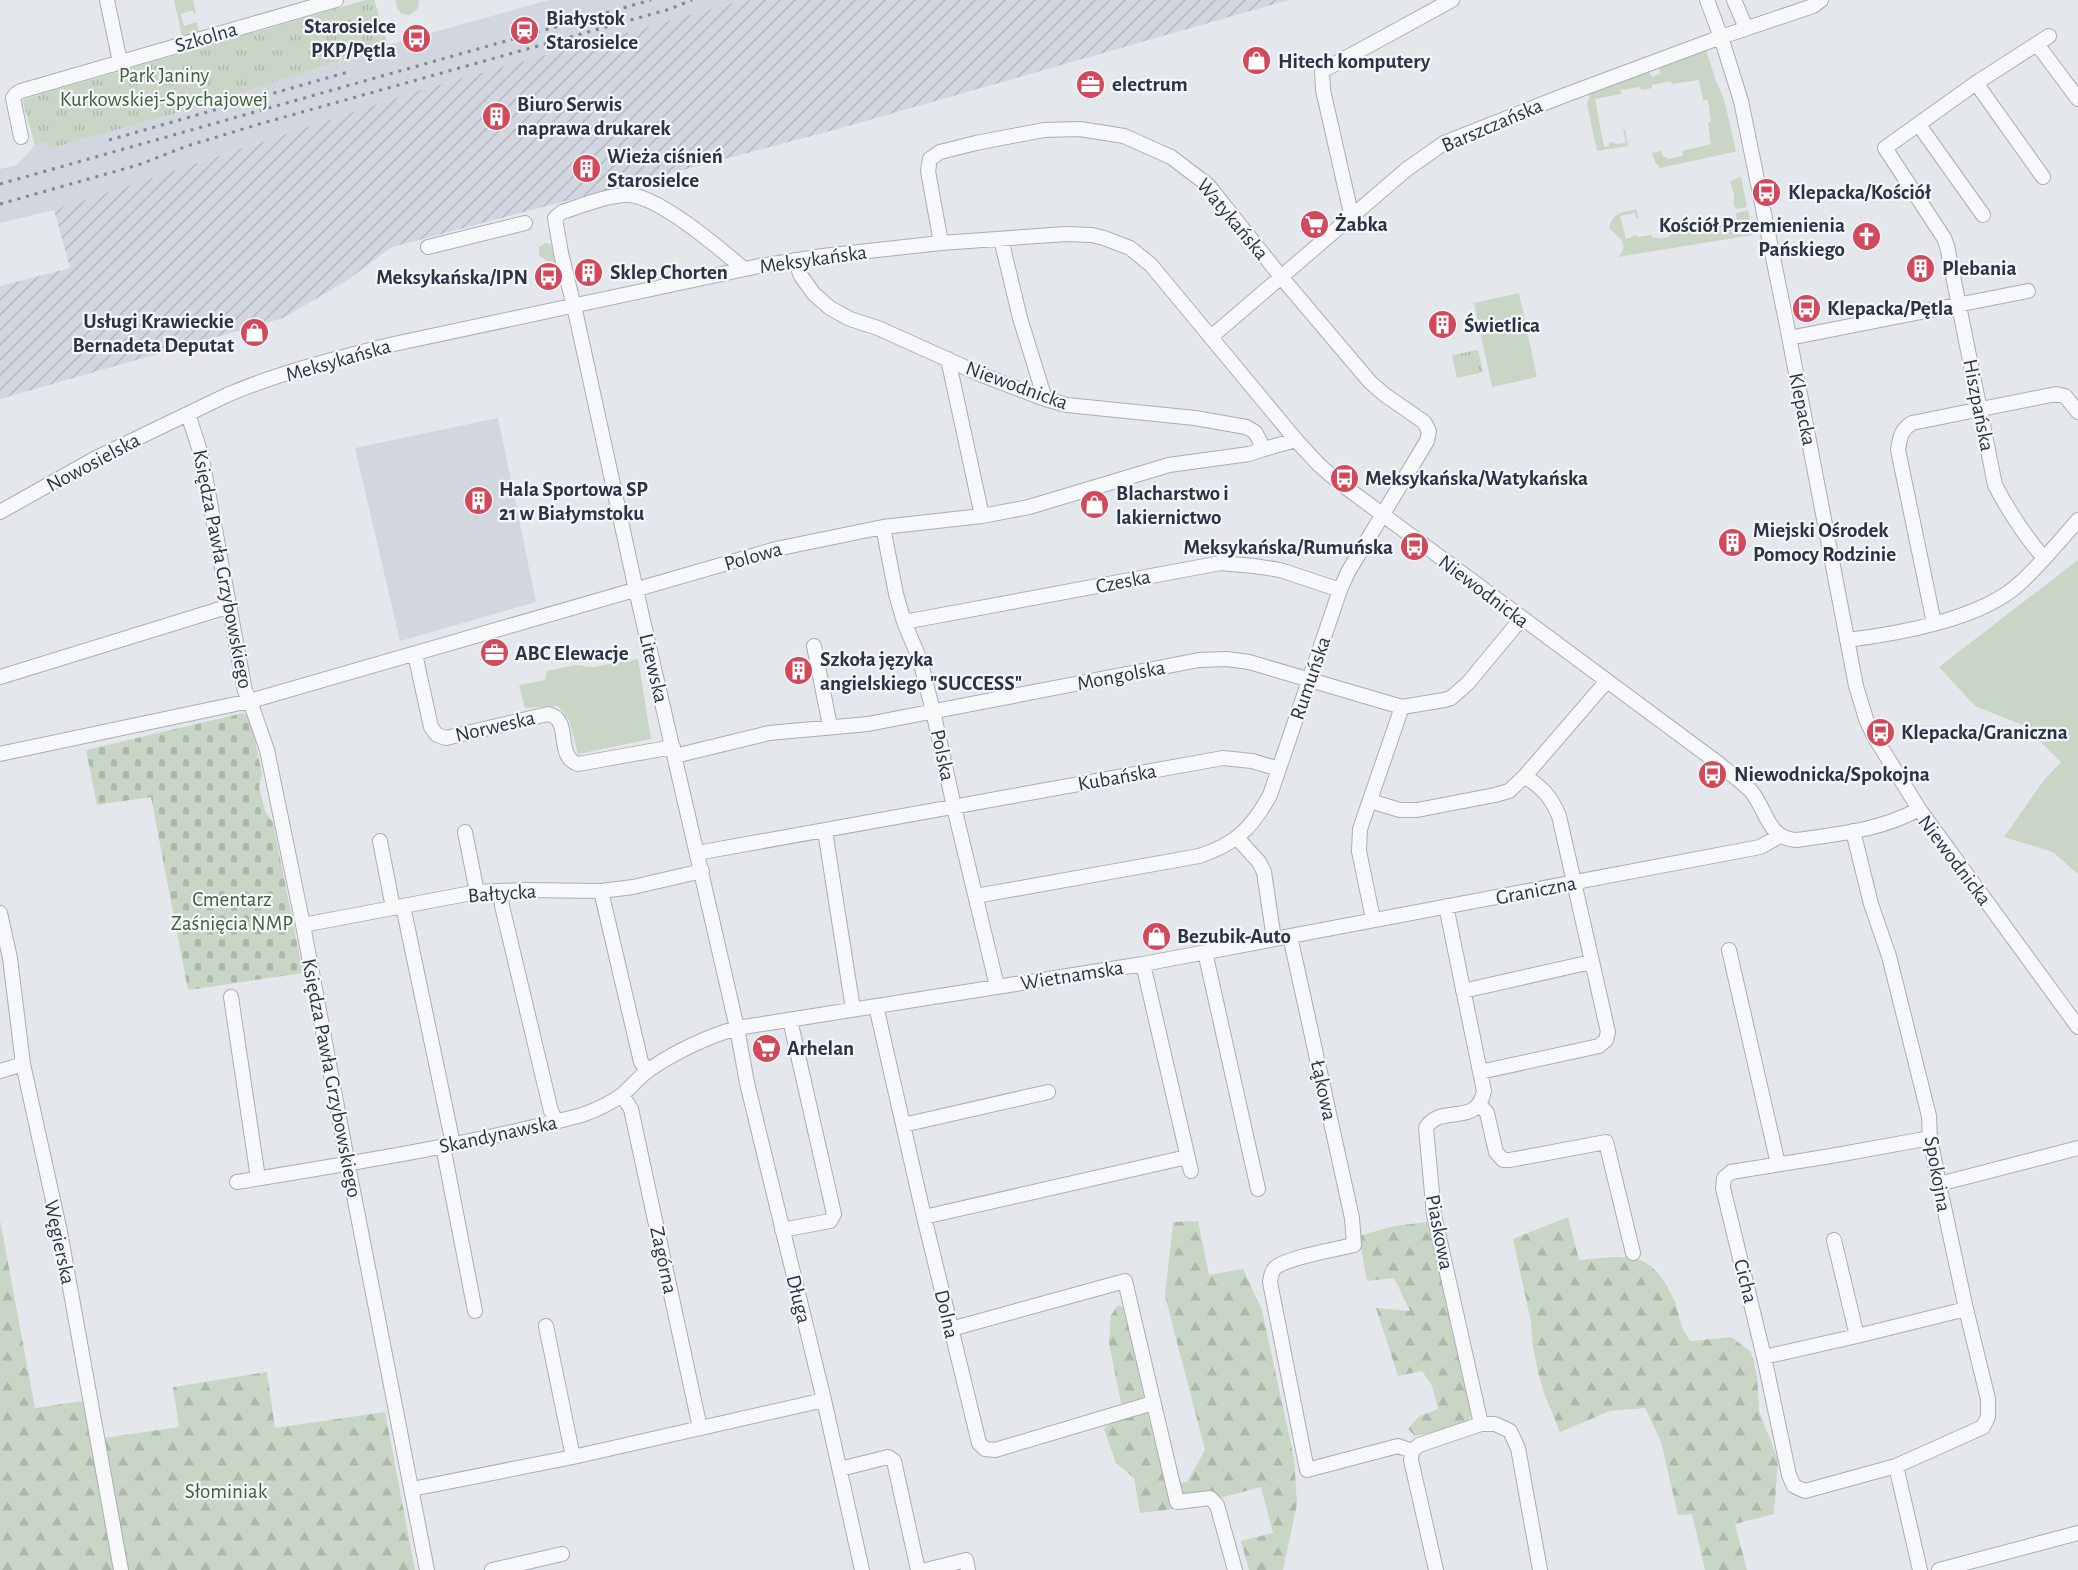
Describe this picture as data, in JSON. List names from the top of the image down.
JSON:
{
  "streets": {
    "street": [
      "Szkolna",
      "Barszczańska",
      "Watykańska",
      "Meksykańska",
      "Niewodnicka",
      "Hiszpańska",
      "Klepacka",
      "Nowosielska",
      "Polowa",
      "Księdza Pawła Grzybowskiego",
      "Czeska",
      "Litewska",
      "Mongolska",
      "Rumuńska",
      "Norweska",
      "Polska",
      "Kubańska",
      "Graniczna",
      "Bałtycka",
      "Wietnamska",
      "Łąkowa",
      "Skandynawska",
      "Spokojna",
      "Piaskowa",
      "Węgierska",
      "Zagórna",
      "Cicha",
      "Długa",
      "Dolna"
    ]
  },
  "crossings": [
    ["Barszczańska", "Watykańska"],
    ["Barszczańska", "Meksykańska"],
    ["Barszczańska", "Klepacka"],
    ["Watykańska", "Meksykańska"],
    ["Watykańska", "Niewodnicka"],
    ["Watykańska", "Rumuńska"],
    ["Meksykańska", "Niewodnicka"],
    ["Meksykańska", "Nowosielska"],
    ["Meksykańska", "Księdza Pawła Grzybowskiego"],
    ["Meksykańska", "Litewska"],
    ["Niewodnicka", "Klepacka"],
    ["Niewodnicka", "Polowa"],
    ["Niewodnicka", "Rumuńska"],
    ["Niewodnicka", "Graniczna"],
    ["Niewodnicka", "Spokojna"],
    ["Nowosielska", "Księdza Pawła Grzybowskiego"],
    ["Polowa", "Księdza Pawła Grzybowskiego"],
    ["Polowa", "Litewska"],
    ["Polowa", "Norweska"],
    ["Polowa", "Polska"],
    ["Księdza Pawła Grzybowskiego", "Bałtycka"],
    ["Księdza Pawła Grzybowskiego", "Skandynawska"],
    ["Czeska", "Rumuńska"],
    ["Czeska", "Polska"],
    ["Litewska", "Norweska"],
    ["Litewska", "Kubańska"],
    ["Litewska", "Bałtycka"],
    ["Litewska", "Wietnamska"],
    ["Litewska", "Skandynawska"],
    ["Litewska", "Długa"],
    ["Mongolska", "Rumuńska"],
    ["Mongolska", "Norweska"],
    ["Mongolska", "Polska"],
    ["Rumuńska", "Polska"],
    ["Rumuńska", "Kubańska"],
    ["Polska", "Kubańska"],
    ["Polska", "Wietnamska"],
    ["Graniczna", "Wietnamska"],
    ["Graniczna", "Łąkowa"],
    ["Wietnamska", "Łąkowa"],
    ["Wietnamska", "Skandynawska"],
    ["Wietnamska", "Długa"],
    ["Wietnamska", "Dolna"],
    ["Skandynawska", "Zagórna"],
    ["Skandynawska", "Długa"],
    ["Spokojna", "Cicha"]
  ],
  "parks": ["Park Janiny Kurkowskiej-Spychajowej", "Cmentarz Zaśnięcia NMP", "Słominiak"],
  "places": {
    "station": ["Białystok Starosielce"],
    "bus stop": [
      "Starosielce PKP/Pętla",
      "Klepacka/Kościół",
      "Meksykańska/IPN",
      "Klepacka/Pętla",
      "Meksykańska/Watykańska",
      "Meksykańska/Rumuńska",
      "Klepacka/Graniczna",
      "Niewodnicka/Spokojna"
    ],
    "shop": [
      "Hitech komputery",
      "Usługi Krawieckie Bernadeta Deputat",
      "Blacharstwo i lakiernictwo",
      "Bezubik-Auto"
    ],
    "office": ["electrum", "ABC Elewacje"],
    "building": [
      "Biuro Serwis naprawa drukarek",
      "Wieża ciśnień Starosielce",
      "Plebania",
      "Sklep Chorten",
      "Świetlica",
      "Hala Sportowa SP 21 w Białymstoku",
      "Miejski Ośrodek Pomocy Rodzinie",
      "Szkoła języka angielskiego \"SUCCESS\""
    ],
    "supermarket": ["Żabka", "Arhelan"],
    "church": ["Kościół Przemienienia Pańskiego"]
  }
}
